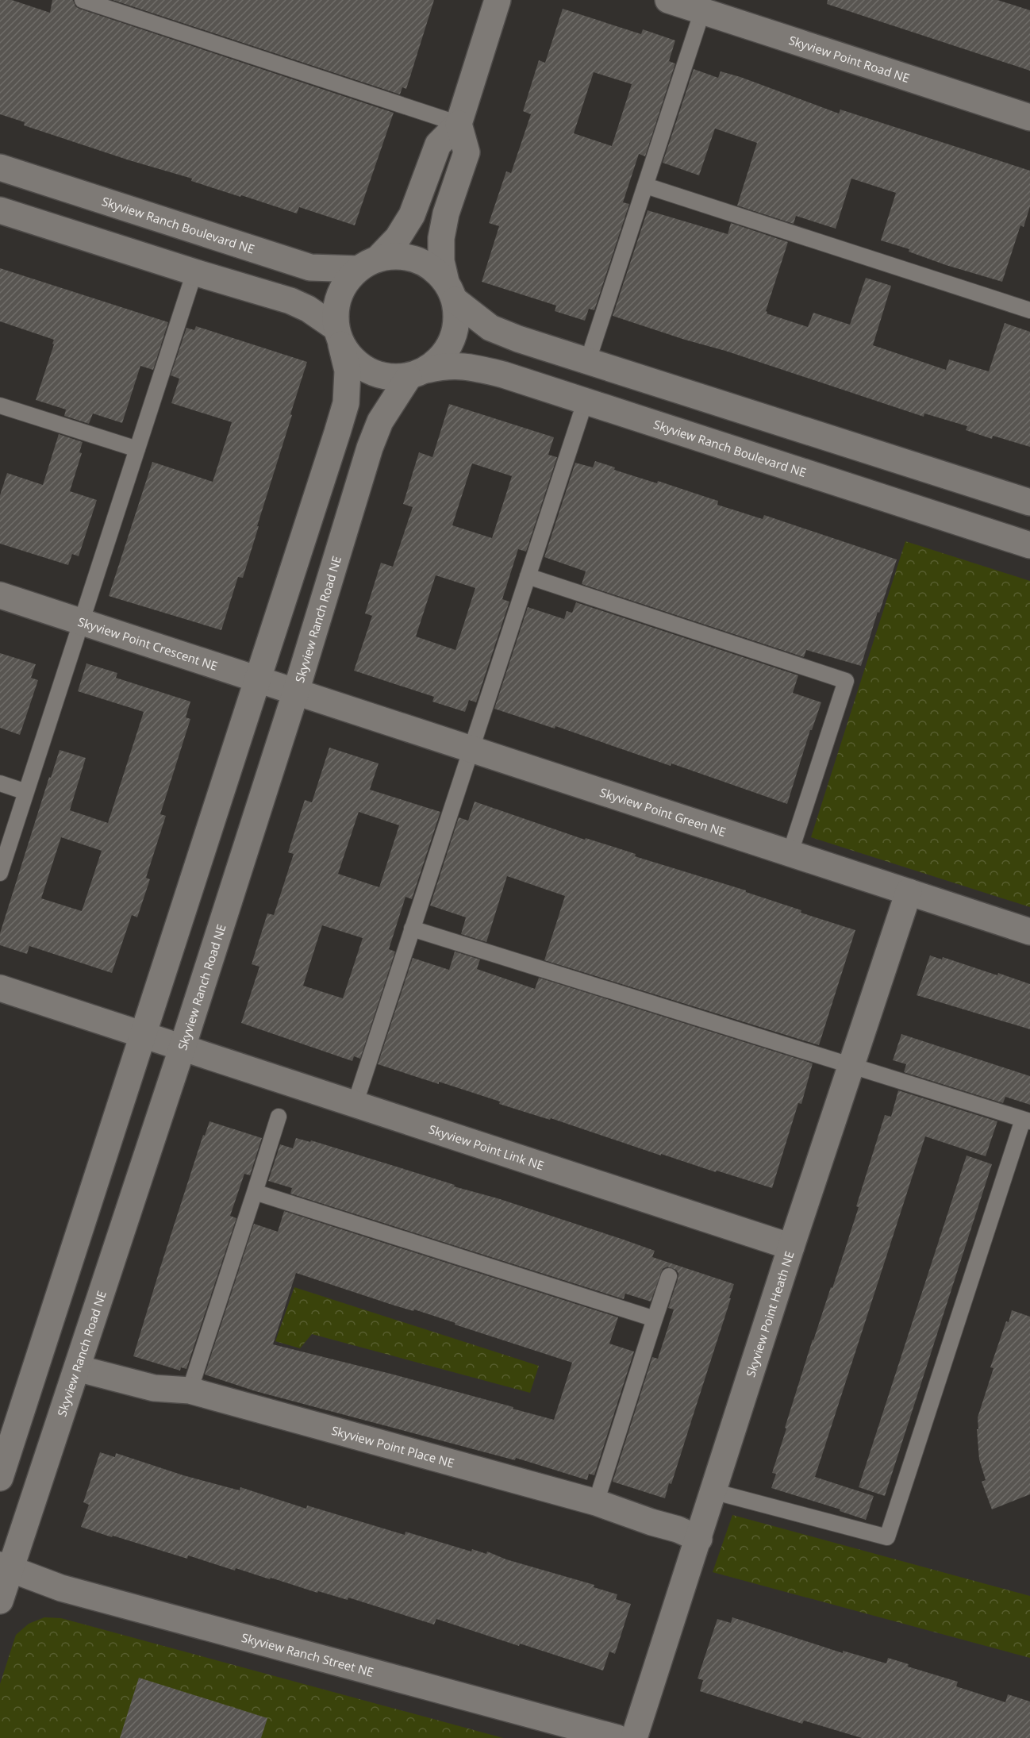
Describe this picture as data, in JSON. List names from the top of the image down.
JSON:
{
  "streets": {
    "street": [
      "Skyview Point Road NE",
      "Skyview Ranch Boulevard NE",
      "Skyview Ranch Road NE",
      "Skyview Point Crescent NE",
      "Skyview Point Green NE",
      "Skyview Point Link NE",
      "Skyview Point Heath NE",
      "Skyview Point Place NE",
      "Skyview Ranch Street NE"
    ]
  },
  "crossings": [
    ["Skyview Ranch Boulevard NE", "Skyview Ranch Road NE"],
    ["Skyview Ranch Road NE", "Skyview Point Crescent NE"],
    ["Skyview Ranch Road NE", "Skyview Point Green NE"],
    ["Skyview Ranch Road NE", "Skyview Point Link NE"],
    ["Skyview Ranch Road NE", "Skyview Point Place NE"],
    ["Skyview Ranch Road NE", "Skyview Ranch Street NE"],
    ["Skyview Point Crescent NE", "Skyview Point Green NE"],
    ["Skyview Point Green NE", "Skyview Point Heath NE"],
    ["Skyview Point Link NE", "Skyview Point Heath NE"],
    ["Skyview Point Heath NE", "Skyview Point Place NE"]
  ]
}
